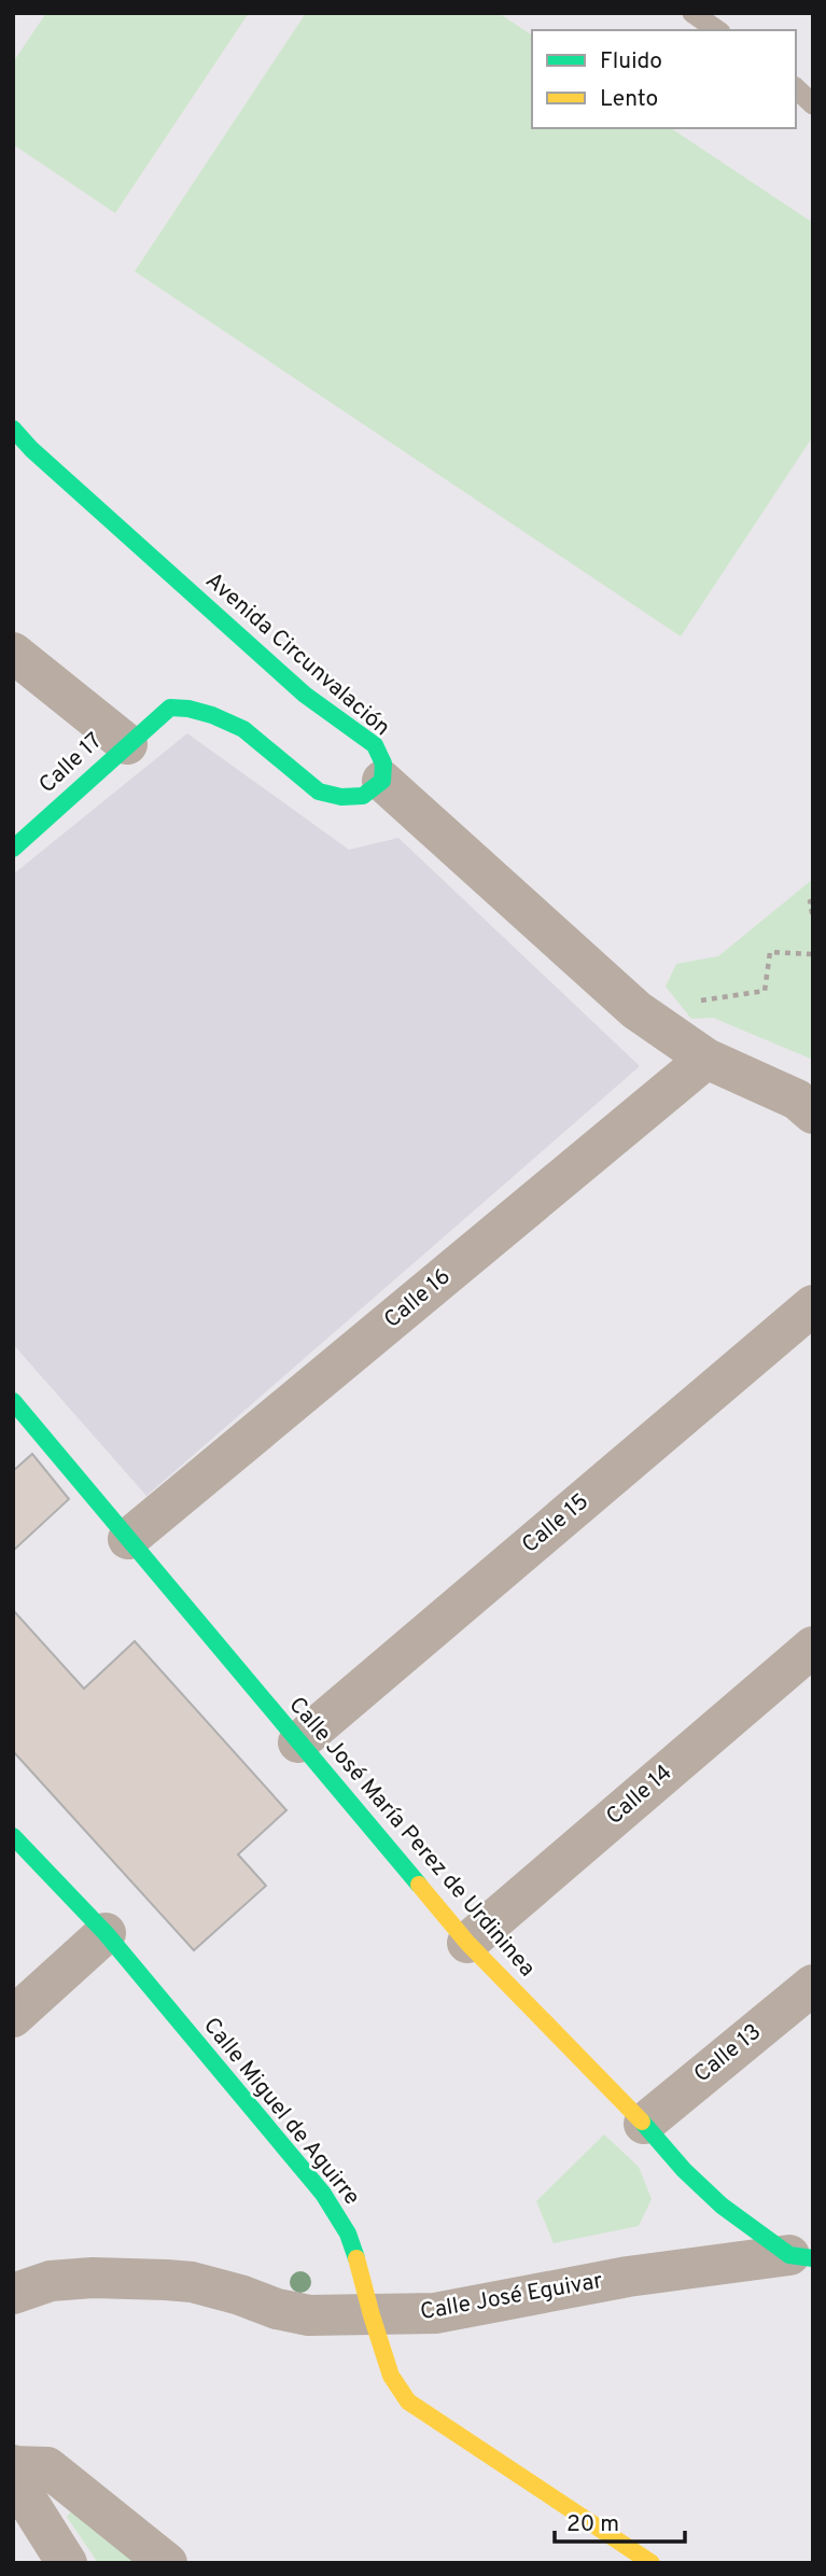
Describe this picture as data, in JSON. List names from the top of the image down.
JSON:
{
  "streets": {
    "street": [
      "Avenida Circunvalación",
      "Calle 17",
      "Calle 16",
      "Calle 15",
      "Calle 14",
      "Calle José María Perez de Urdininea",
      "Calle 13",
      "Calle Miguel de Aguirre",
      "Calle José Eguivar"
    ]
  },
  "crossings": [
    ["Calle 16", "Calle José María Perez de Urdininea"],
    ["Calle 15", "Calle José María Perez de Urdininea"],
    ["Calle 14", "Calle José María Perez de Urdininea"],
    ["Calle José María Perez de Urdininea", "Calle 13"],
    ["Calle José María Perez de Urdininea", "Calle José Eguivar"],
    ["Calle Miguel de Aguirre", "Calle José Eguivar"]
  ],
  "legend": ["Fluido", "Lento"],
  "scale_bar": "20 m"
}
